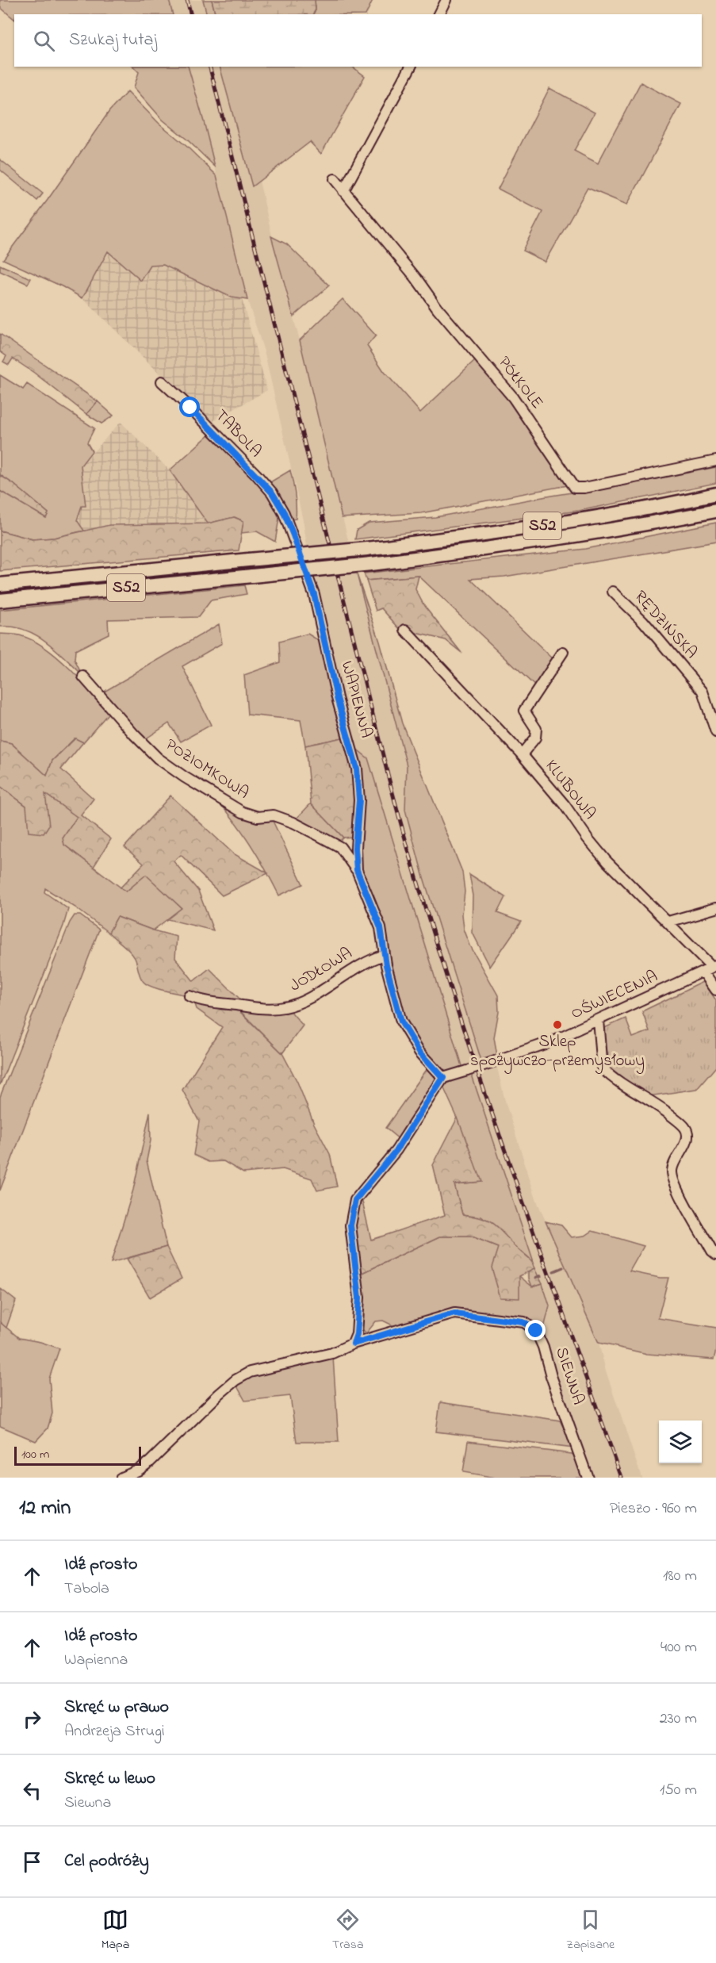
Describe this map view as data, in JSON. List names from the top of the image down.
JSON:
{
  "streets": {
    "highway": ["S52"],
    "street": [
      "PÓŁKOLE",
      "TABOLA",
      "RĘDZIŃSKA",
      "WAPIENNA",
      "POZIOMKOWA",
      "KLUBOWA",
      "JODŁOWA",
      "OŚWIECENIA",
      "SIEWNA"
    ]
  },
  "crossings": [
    ["TABOLA", "WAPIENNA"],
    ["WAPIENNA", "POZIOMKOWA"],
    ["WAPIENNA", "JODŁOWA"],
    ["WAPIENNA", "OŚWIECENIA"],
    ["KLUBOWA", "OŚWIECENIA"]
  ],
  "places": ["Sklep spożywczo-przemysłowy"],
  "scale_bar": "100 m",
  "page": {
    "search": "Szukaj tutaj",
    "scale": "100 m",
    "heading": ["12 min", "Pieszo · 960 m"],
    "list": [
      ["Idź prosto", "Tabola", "180 m"],
      ["Idź prosto", "Wapienna", "400 m"],
      ["Skręć w prawo", "Andrzeja Strugi", "230 m"],
      ["Skręć w lewo", "Siewna", "150 m"],
      "Cel podróży"
    ],
    "nav": ["Mapa", "Trasa", "Zapisane"]
  }
}
